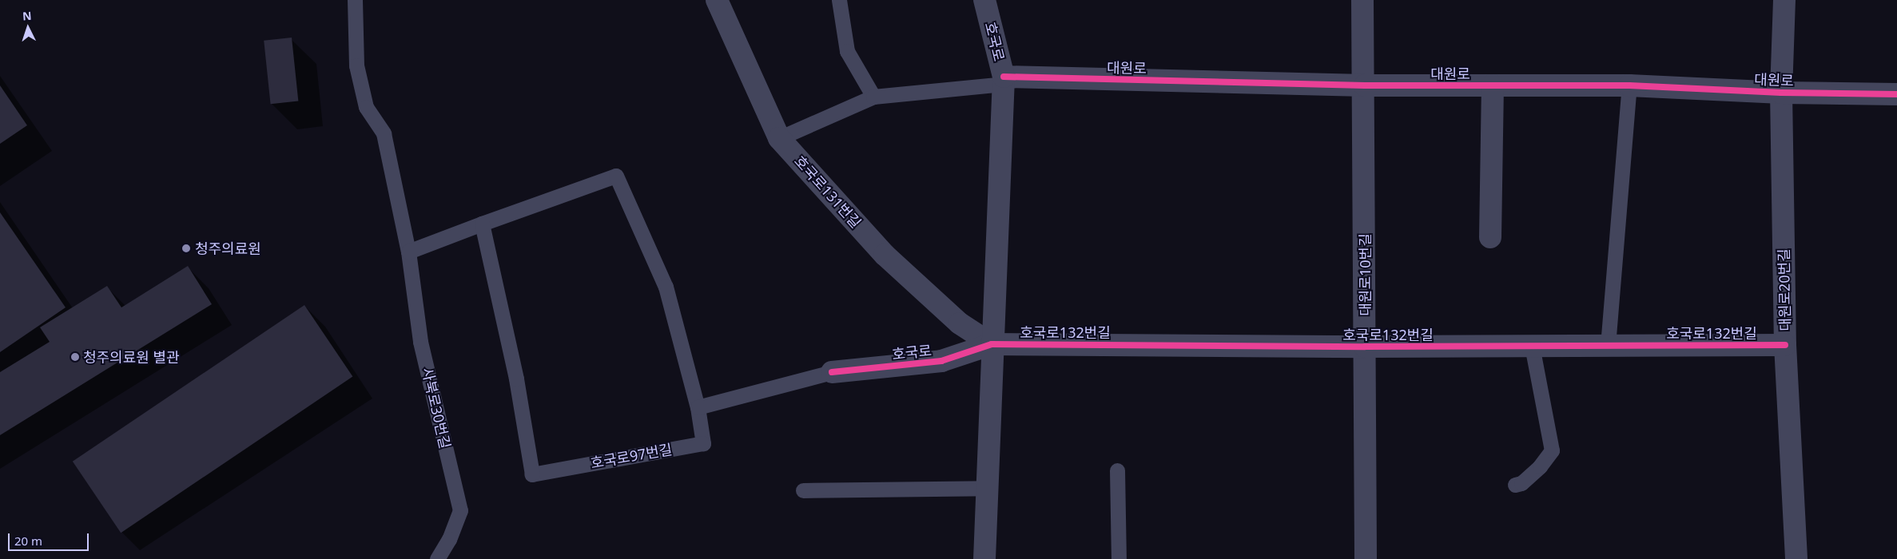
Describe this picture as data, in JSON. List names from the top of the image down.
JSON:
{
  "streets": {
    "street": [
      "호국로",
      "대원로",
      "호국로131번길",
      "대원로10번길",
      "대원로20번길",
      "호국로132번길"
    ],
    "lane": ["사북로30번길", "호국로97번길"]
  },
  "crossings": [
    ["호국로", "대원로"],
    ["호국로", "호국로131번길"],
    ["호국로", "호국로132번길"],
    ["대원로", "대원로10번길"],
    ["대원로", "대원로20번길"],
    ["호국로131번길", "호국로132번길"],
    ["대원로10번길", "호국로132번길"],
    ["대원로20번길", "호국로132번길"]
  ],
  "places": ["청주의료원", "청주의료원 별관"],
  "scale_bar": "20 m",
  "north": "top"
}
